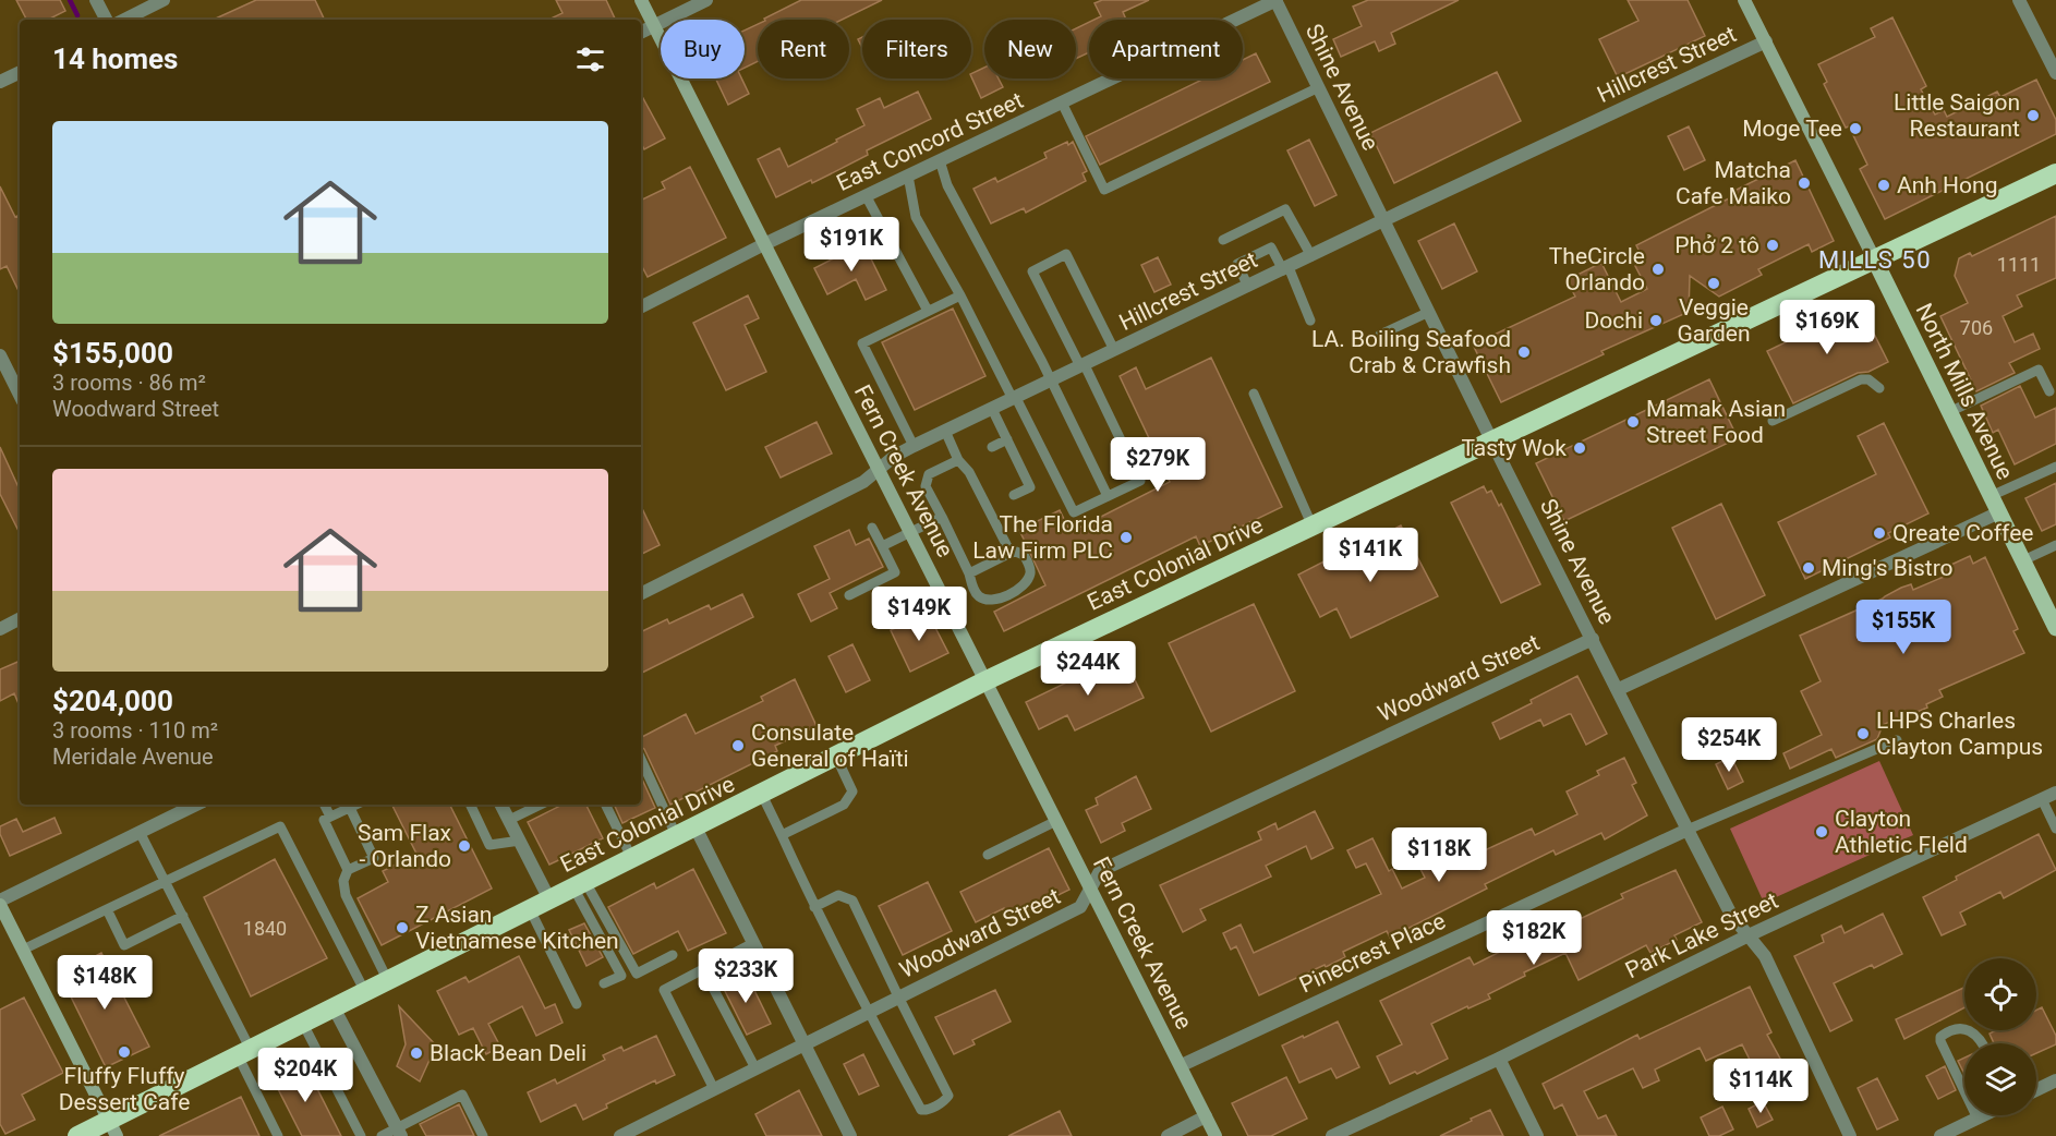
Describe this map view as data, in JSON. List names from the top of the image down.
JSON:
{
  "streets": {
    "highway": ["East Colonial Drive"],
    "main road": ["North Mills Avenue"],
    "street": [
      "Hillcrest Street",
      "Shine Avenue",
      "East Concord Street",
      "Fern Creek Avenue",
      "Woodward Street",
      "Park Lake Street",
      "Pinecrest Place"
    ]
  },
  "crossings": [
    ["Hillcrest Street", "Shine Avenue"],
    ["Hillcrest Street", "North Mills Avenue"],
    ["Hillcrest Street", "Fern Creek Avenue"],
    ["Shine Avenue", "East Concord Street"],
    ["Shine Avenue", "East Colonial Drive"],
    ["Shine Avenue", "Woodward Street"],
    ["Shine Avenue", "Park Lake Street"],
    ["Shine Avenue", "Pinecrest Place"],
    ["East Concord Street", "Fern Creek Avenue"],
    ["North Mills Avenue", "East Colonial Drive"],
    ["Fern Creek Avenue", "East Colonial Drive"],
    ["Fern Creek Avenue", "Woodward Street"],
    ["Fern Creek Avenue", "Pinecrest Place"]
  ],
  "districts": ["MILLS 50"],
  "places": [
    "Little Saigon Restaurant",
    "Moge Tee",
    "Matcha Cafe Maiko",
    "Anh Hong",
    "Phở 2 tô",
    "TheCircle Orlando",
    "Veggie Garden",
    "Dochi",
    "LA. Boiling Seafood Crab & Crawfish",
    "Mamak Asian Street Food",
    "Tasty Wok",
    "Qreate Coffee",
    "The Florida Law Firm PLC",
    "Ming's Bistro",
    "LHPS Charles Clayton Campus",
    "Consulate General of Haïti",
    "Clayton Athletic FIeld",
    "Sam Flax - Orlando",
    "Z Asian Vietnamese Kitchen",
    "Fluffy Fluffy Dessert Cafe",
    "Black Bean Deli"
  ],
  "house_numbers": ["1111", "706", "1840"],
  "page": {
    "chip": [
      "Buy",
      "Rent",
      "Filters",
      "New",
      "Apartment"
    ],
    "heading": "14 homes",
    "list": [
      {
        "name": "$155,000",
        "note": "3 rooms · 86 m² · Woodward Street"
      },
      {
        "name": "$204,000",
        "note": "3 rooms · 110 m² · Meridale Avenue"
      }
    ],
    "price": [
      "$191K",
      "$169K",
      "$279K",
      "$141K",
      "$149K",
      "$155K",
      "$244K",
      "$254K",
      "$118K",
      "$182K",
      "$233K",
      "$148K",
      "$204K",
      "$114K"
    ]
  }
}
